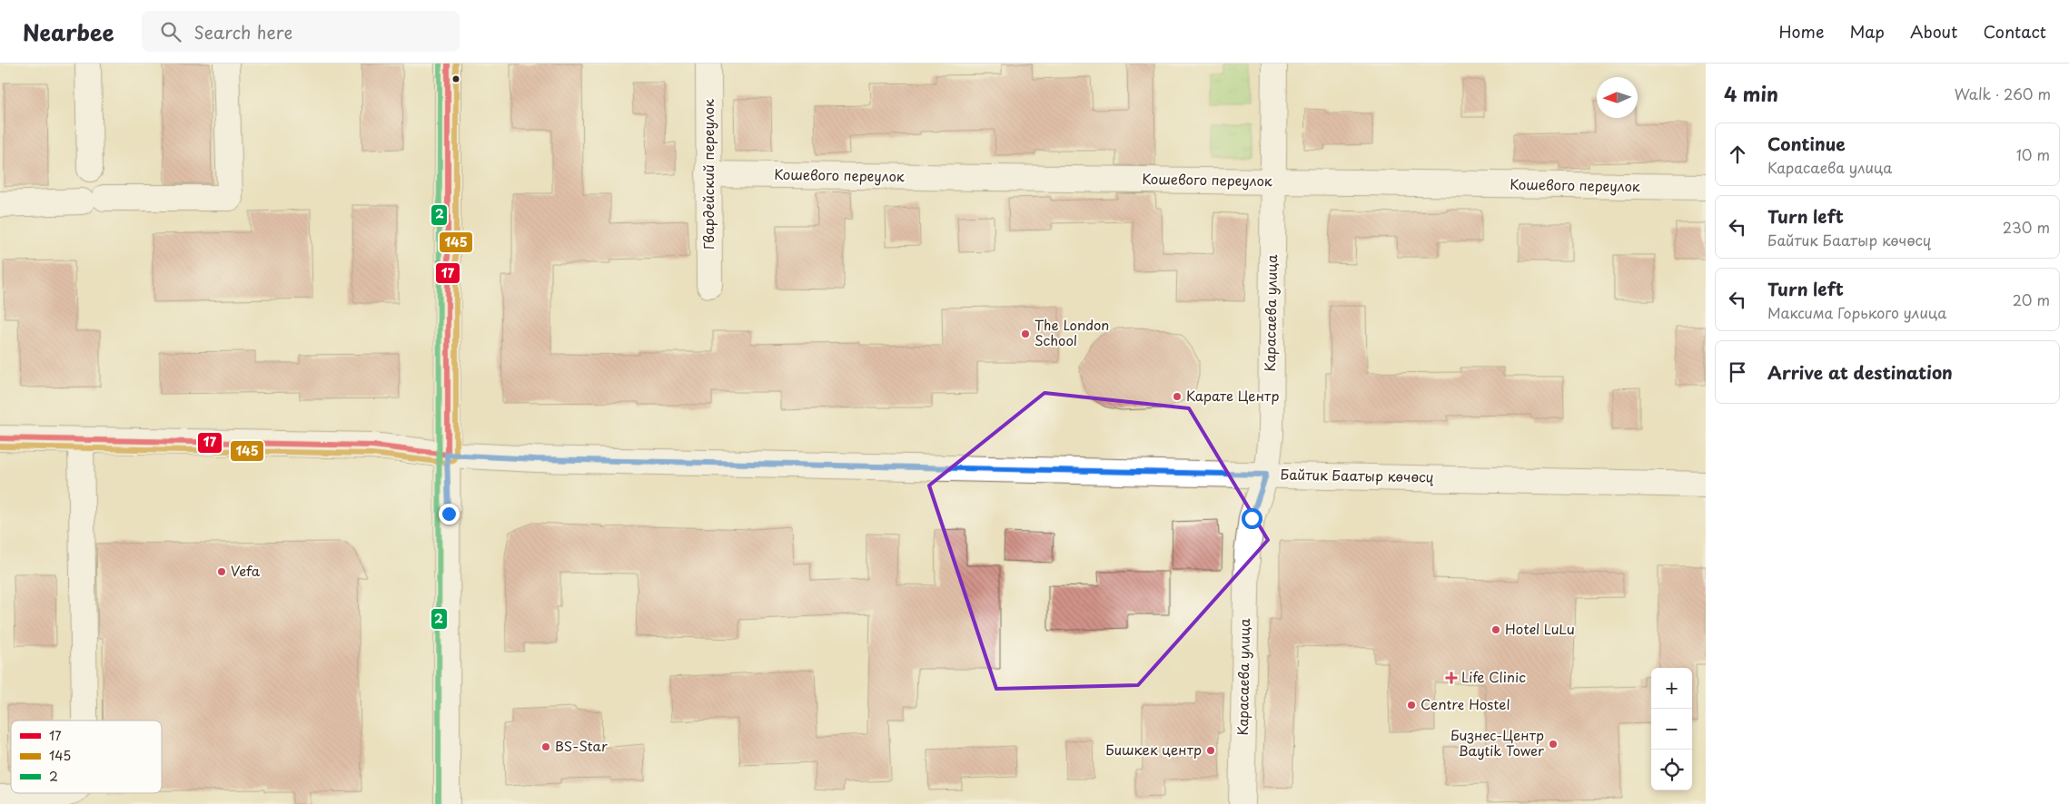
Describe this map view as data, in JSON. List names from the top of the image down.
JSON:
{
  "streets": {
    "main road": [
      "Гвардейский переулок",
      "Кошевого переулок",
      "Карасаева улица",
      "Байтик Баатыр көчөсү"
    ]
  },
  "crossings": [
    ["Гвардейский переулок", "Кошевого переулок"],
    ["Кошевого переулок", "Карасаева улица"],
    ["Карасаева улица", "Байтик Баатыр көчөсү"]
  ],
  "places": {
    "other": [
      "The London School",
      "Карате Центр",
      "Vefa",
      "Hotel LuLu",
      "Centre Hostel",
      "Бизнес-Центр Baytik Tower",
      "BS-Star",
      "Бишкек центр"
    ],
    "health": ["Life Clinic"]
  },
  "lines": ["transit line 17", "transit line 145", "transit line 2"],
  "legend": ["17", "145", "2"],
  "north": "left",
  "page": {
    "header": "Nearbee",
    "search": "Search here",
    "nav": [
      "Home",
      "Map",
      "About",
      "Contact"
    ],
    "heading": ["4 min", "Walk · 260 m"],
    "list": [
      ["Continue", "Карасаева улица", "10 m"],
      ["Turn left", "Байтик Баатыр көчөсү", "230 m"],
      ["Turn left", "Максима Горького улица", "20 m"],
      "Arrive at destination"
    ],
    "map_buttons": ["+", "−"]
  }
}
